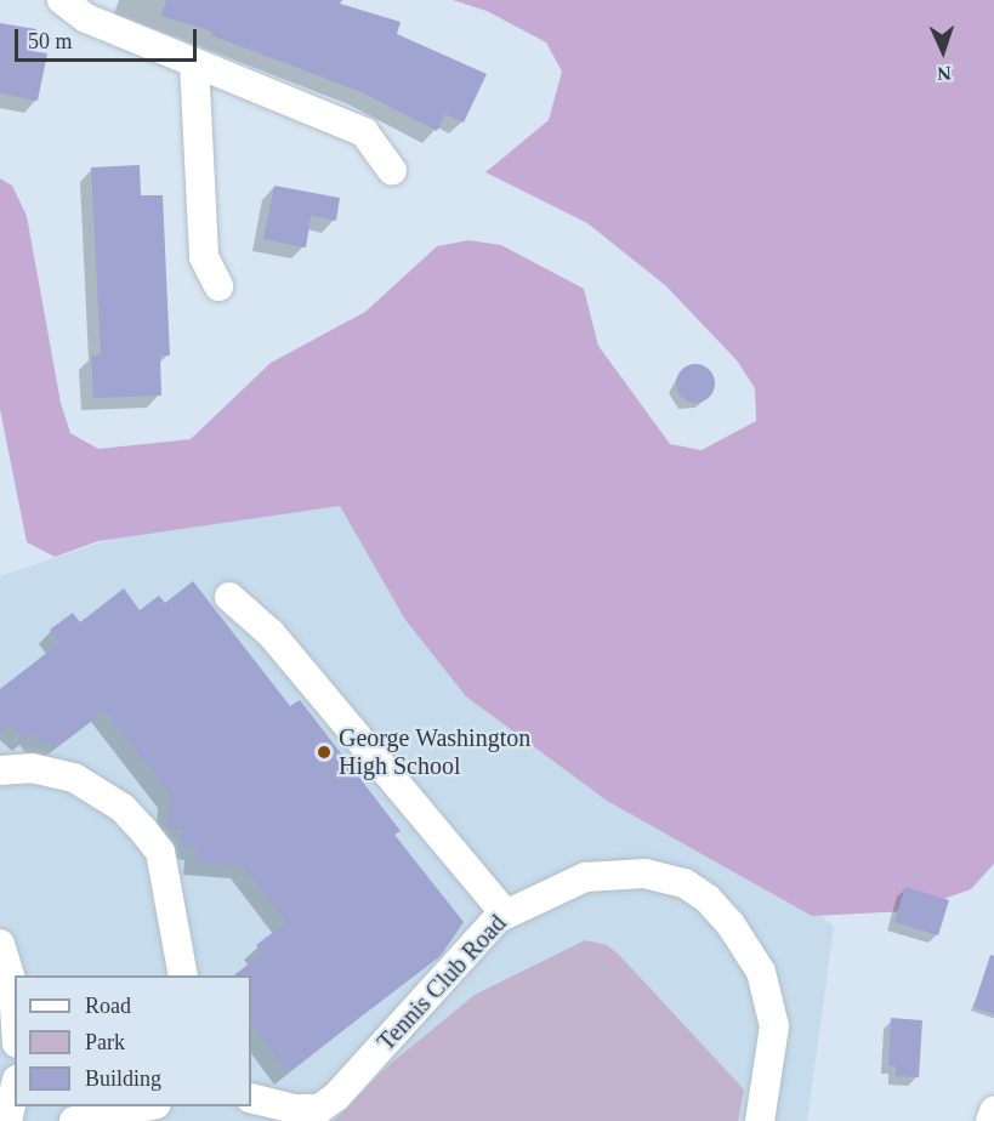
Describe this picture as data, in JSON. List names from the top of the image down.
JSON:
{
  "streets": {
    "street": ["Tennis Club Road"]
  },
  "places": ["George Washington High School"],
  "legend": ["Road", "Park", "Building"],
  "scale_bar": "50 m",
  "north": "bottom"
}
